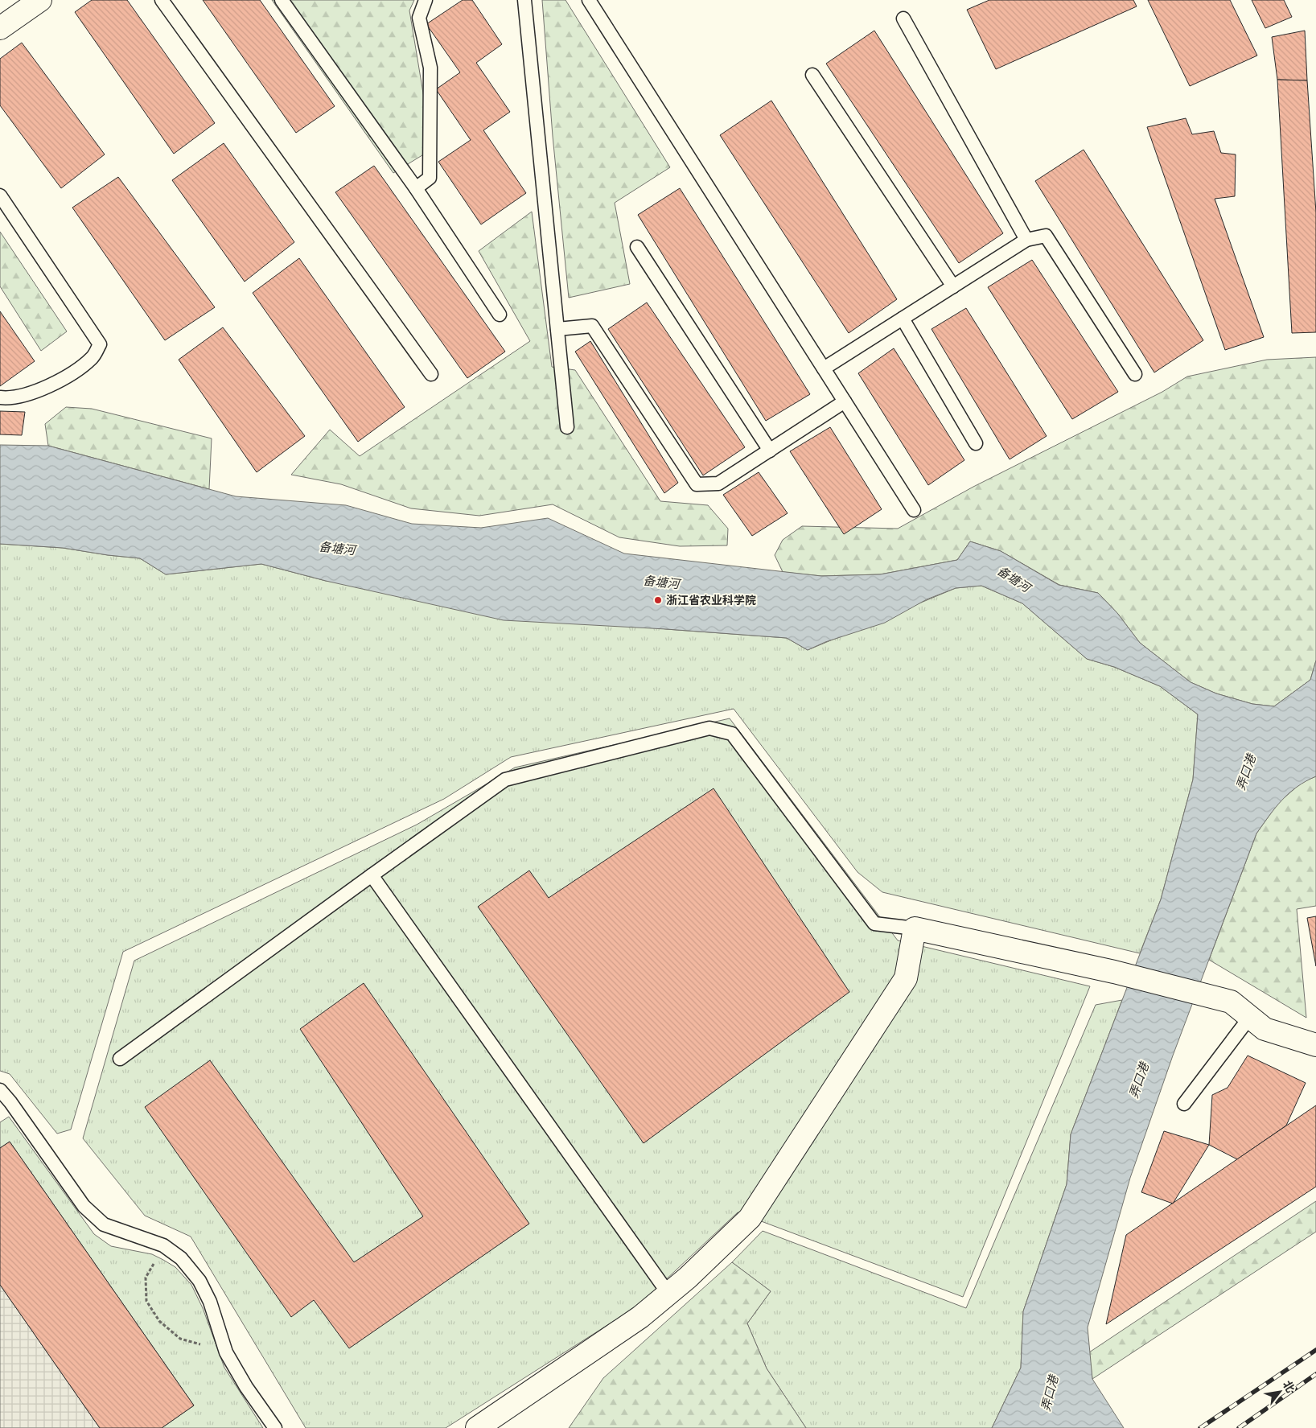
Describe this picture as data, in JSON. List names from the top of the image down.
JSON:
{
  "water": ["备塘河", "弄口港"],
  "places": ["浙江省农业科学院"],
  "north": "top right"
}
